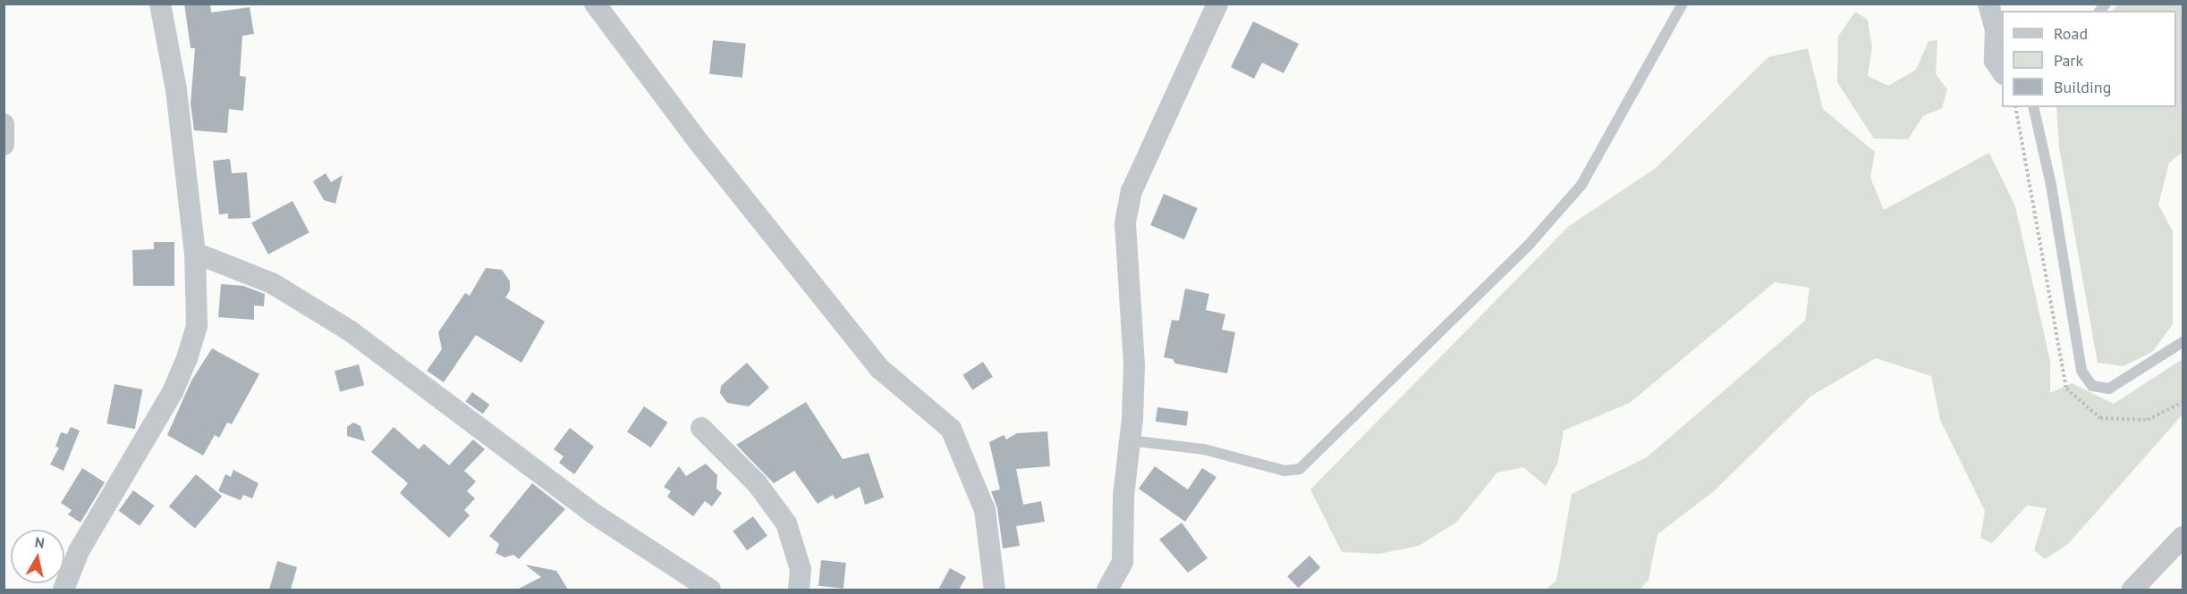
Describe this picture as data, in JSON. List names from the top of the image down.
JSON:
{
  "legend": ["Road", "Park", "Building"],
  "north": "top"
}
